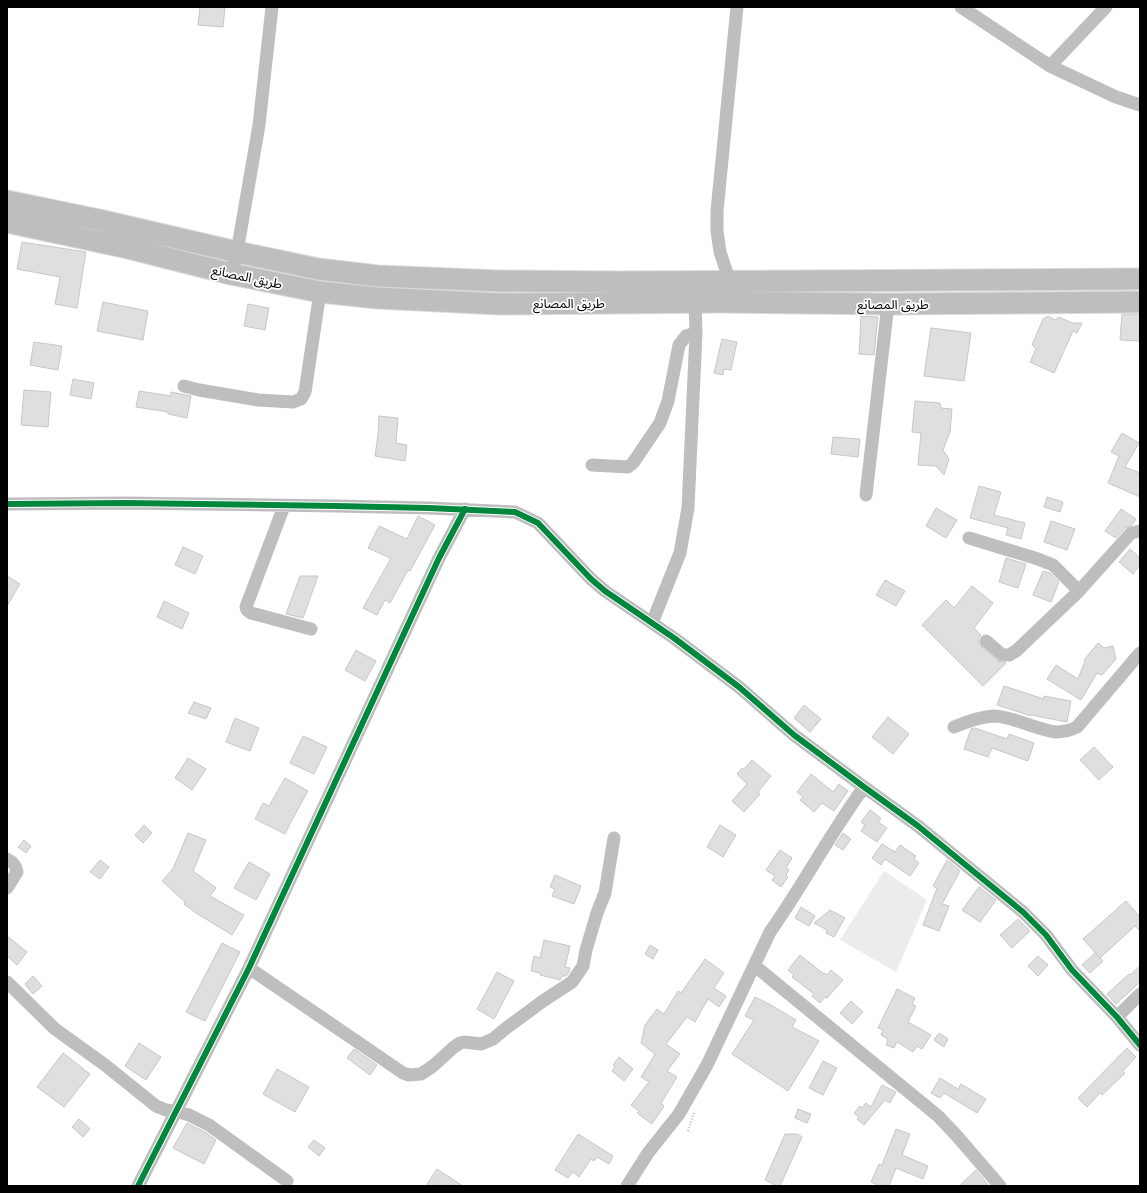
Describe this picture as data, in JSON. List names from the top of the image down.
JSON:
{
  "streets": {
    "main road": ["طريق المصانع"]
  }
}
